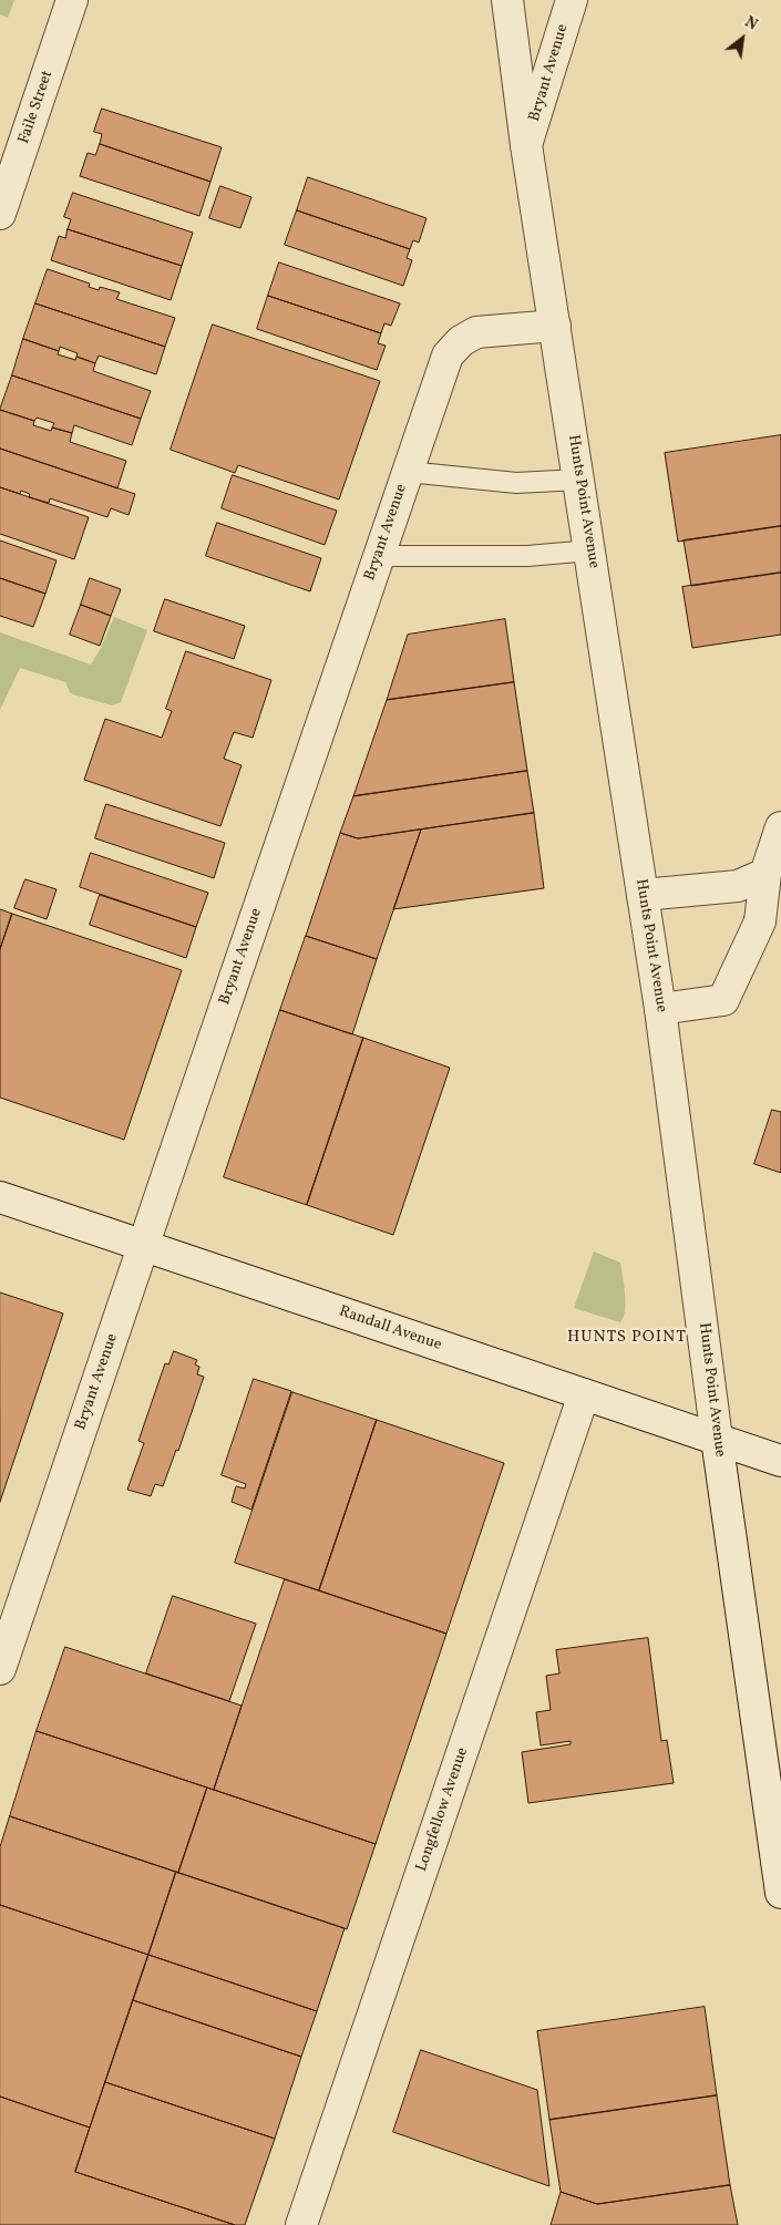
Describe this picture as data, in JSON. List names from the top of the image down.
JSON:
{
  "streets": {
    "street": [
      "Bryant Avenue",
      "Faile Street",
      "Hunts Point Avenue",
      "Randall Avenue",
      "Longfellow Avenue"
    ]
  },
  "crossings": [
    ["Bryant Avenue", "Hunts Point Avenue"],
    ["Bryant Avenue", "Randall Avenue"],
    ["Hunts Point Avenue", "Randall Avenue"],
    ["Randall Avenue", "Longfellow Avenue"]
  ],
  "districts": ["HUNTS POINT"],
  "north": "top right"
}
